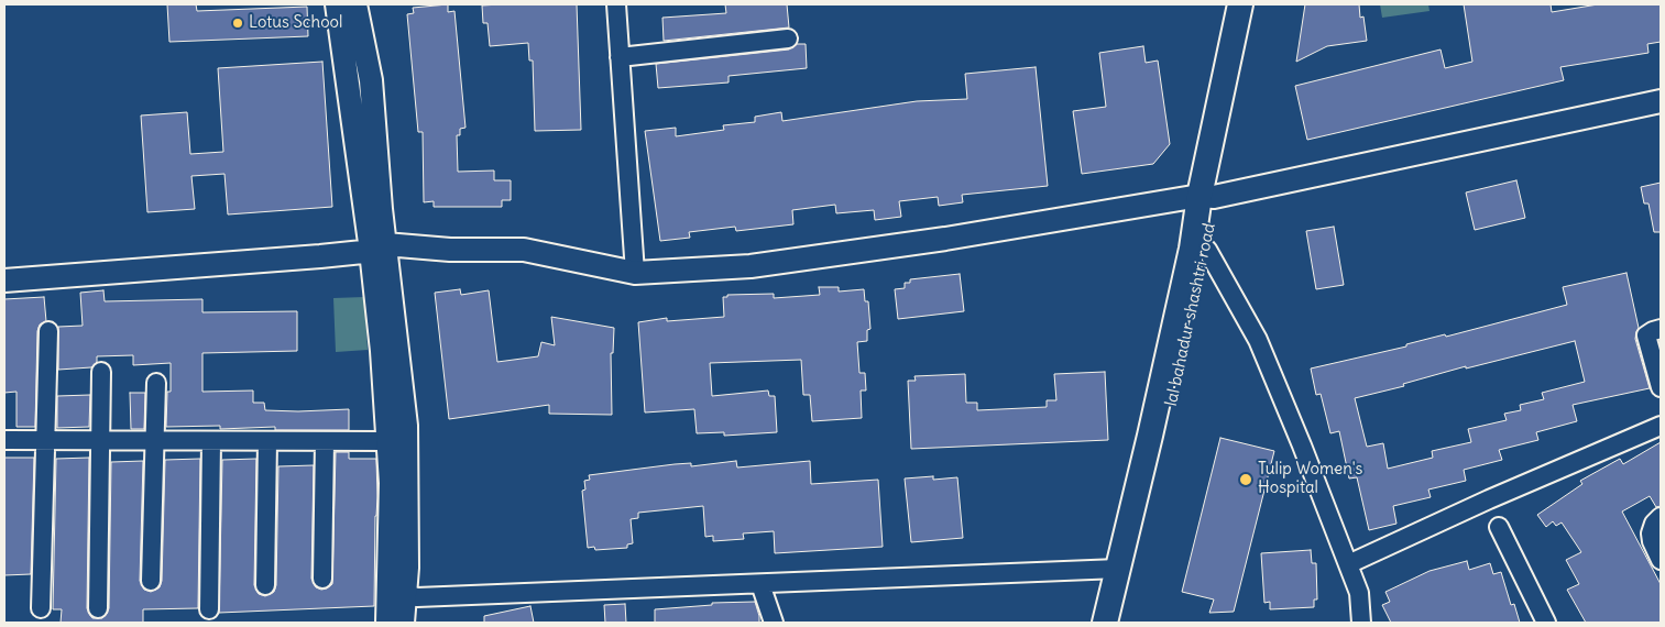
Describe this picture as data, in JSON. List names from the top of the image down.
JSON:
{
  "streets": {
    "main road": ["lal bahadur shashtri road"]
  },
  "places": ["Lotus School", "Tulip Women's Hospital"]
}
